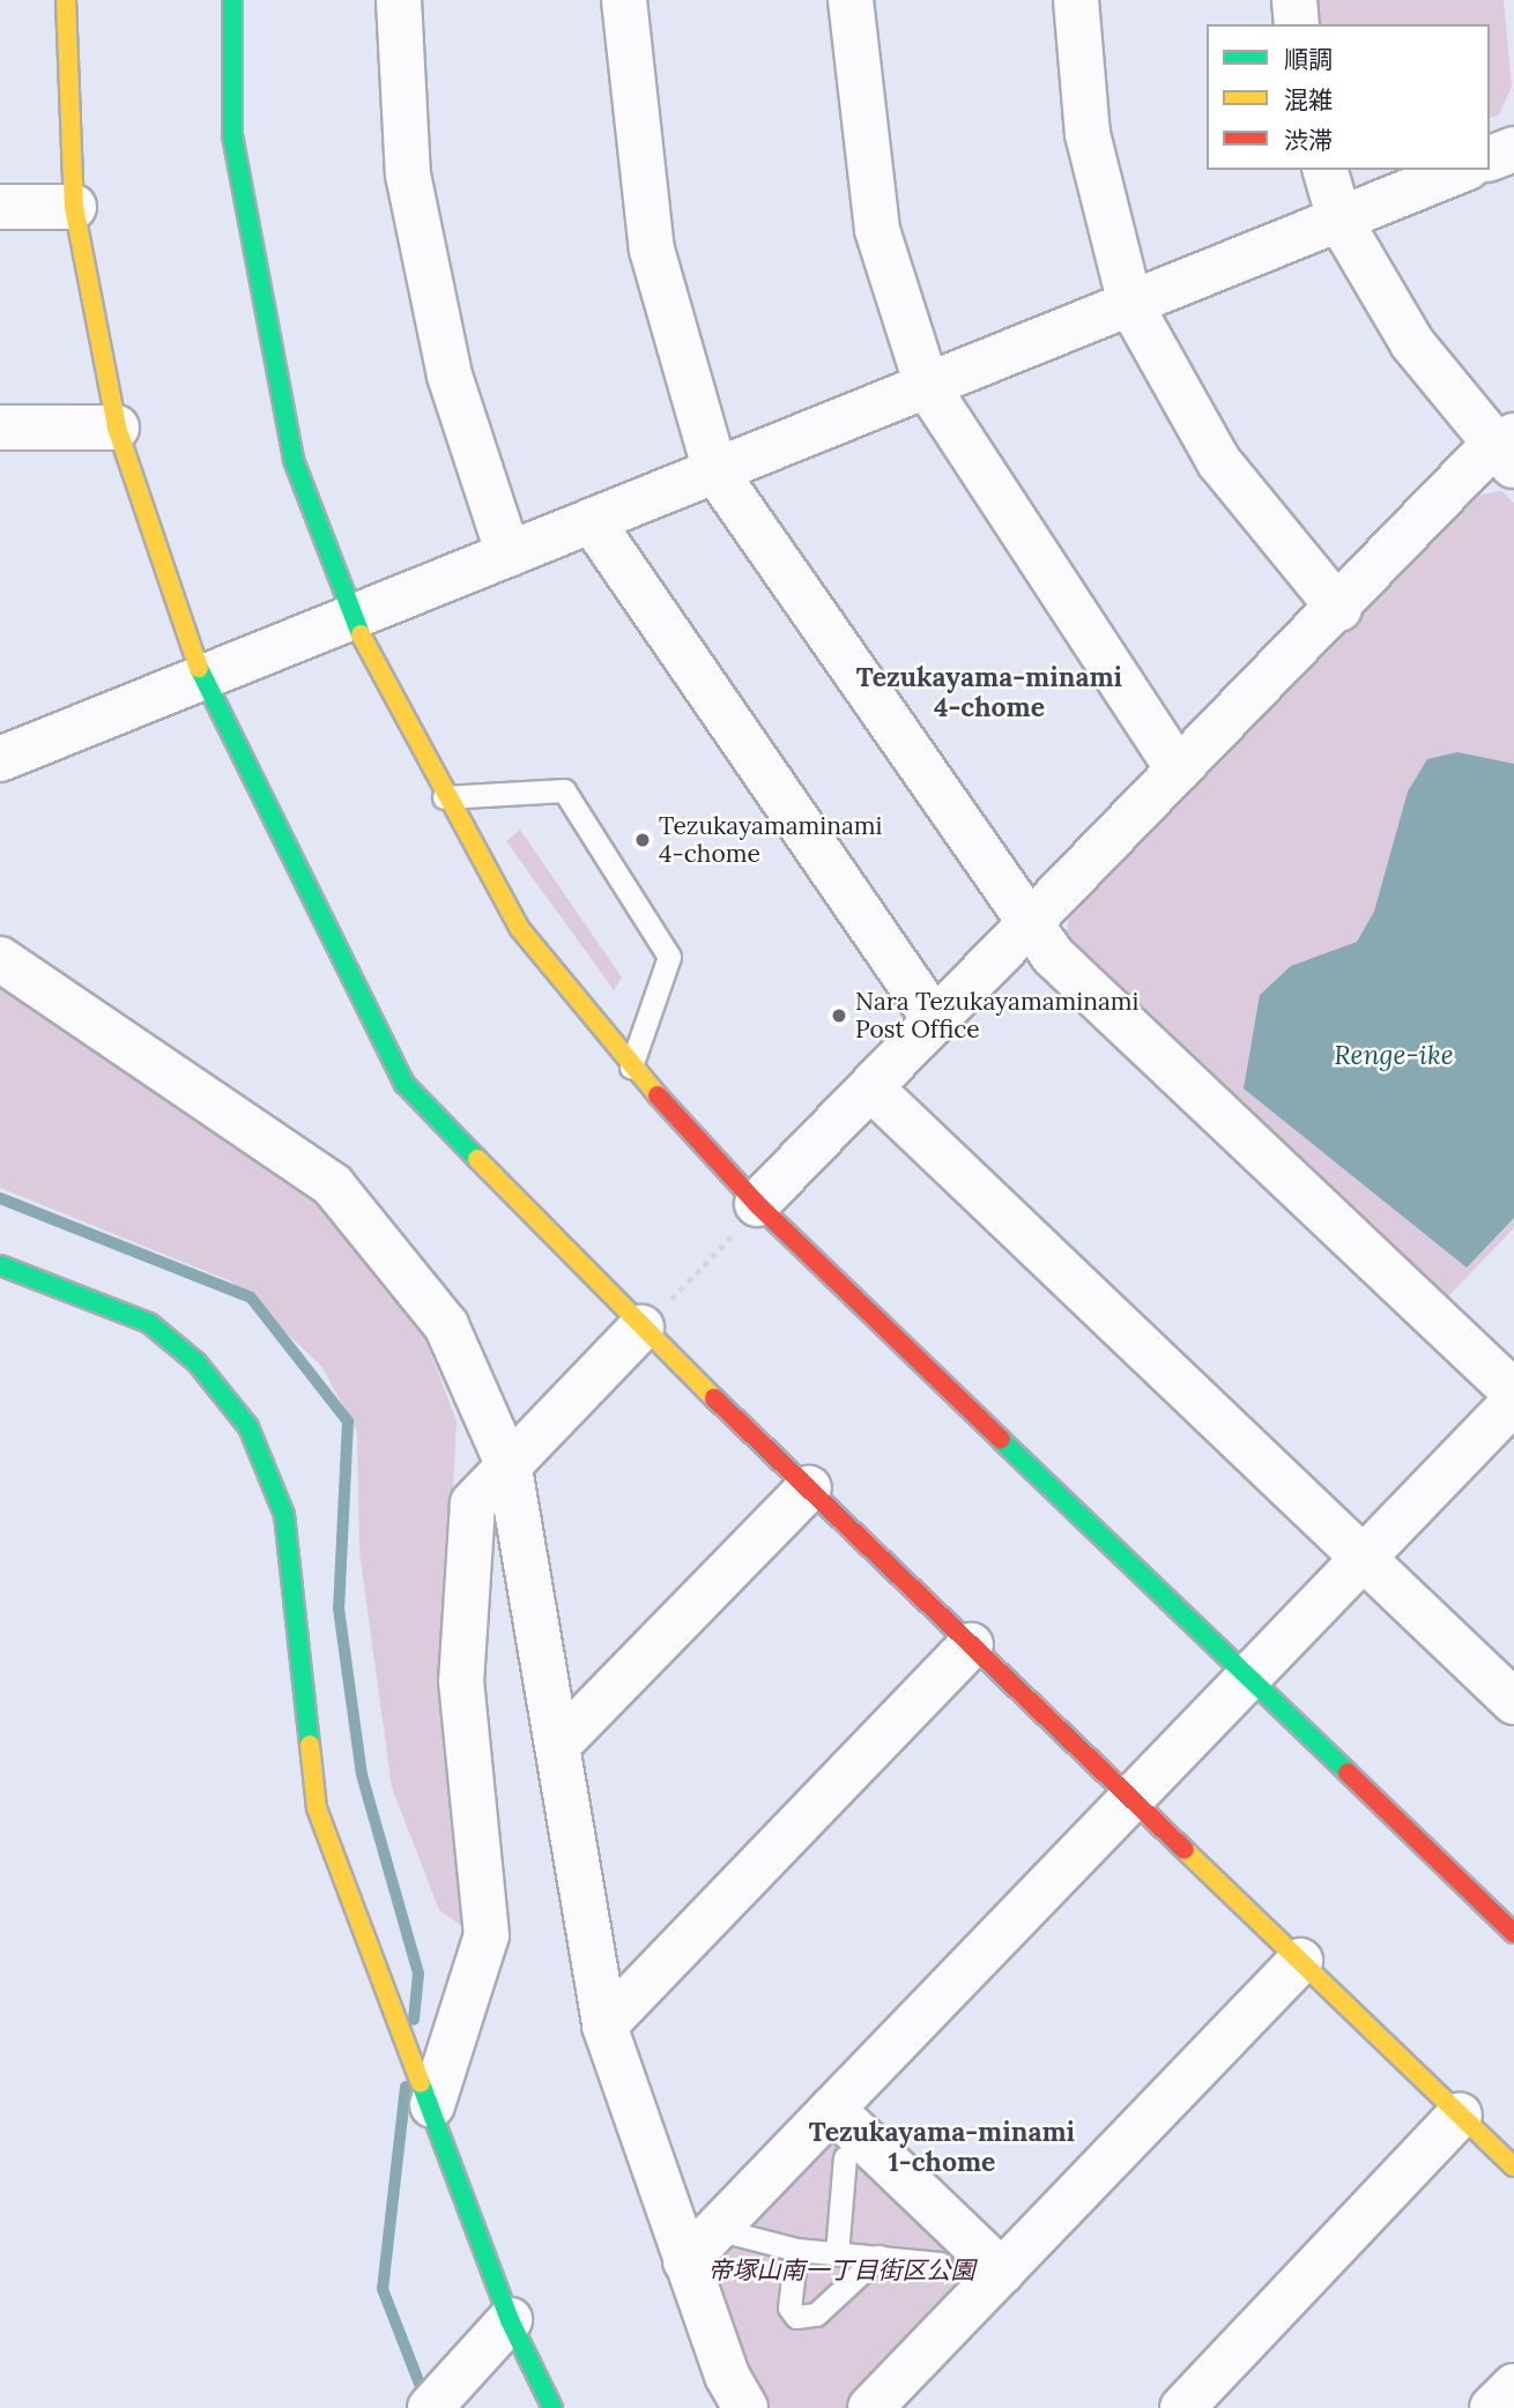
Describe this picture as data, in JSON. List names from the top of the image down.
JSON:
{
  "districts": ["Tezukayama-minami 4-chome", "Tezukayama-minami 1-chome"],
  "water": ["Renge-ike"],
  "parks": ["帝塚山南一丁目街区公園"],
  "places": ["Tezukayamaminami 4-chome", "Nara Tezukayamaminami Post Office"],
  "legend": ["順調", "混雑", "渋滞"]
}
